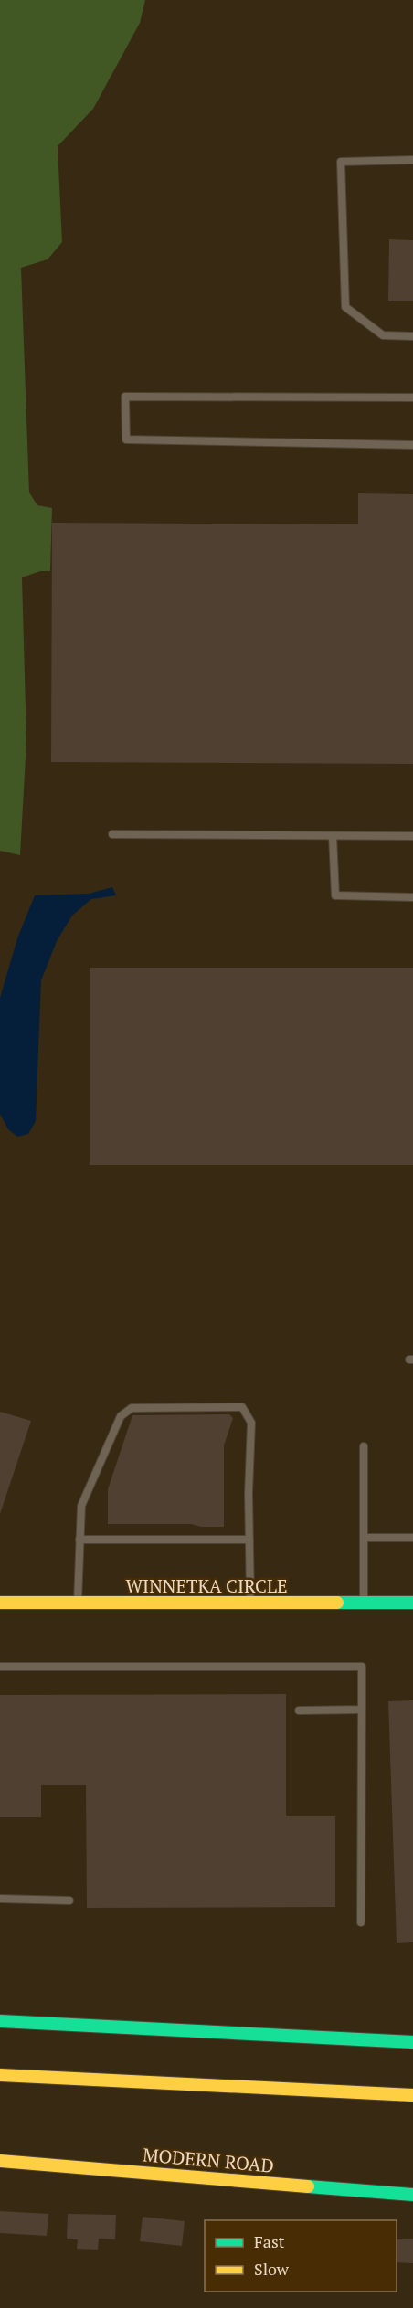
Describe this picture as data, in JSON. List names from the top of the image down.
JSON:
{
  "streets": {
    "main road": ["WINNETKA CIRCLE", "MODERN ROAD"]
  },
  "legend": ["Fast", "Slow"]
}
